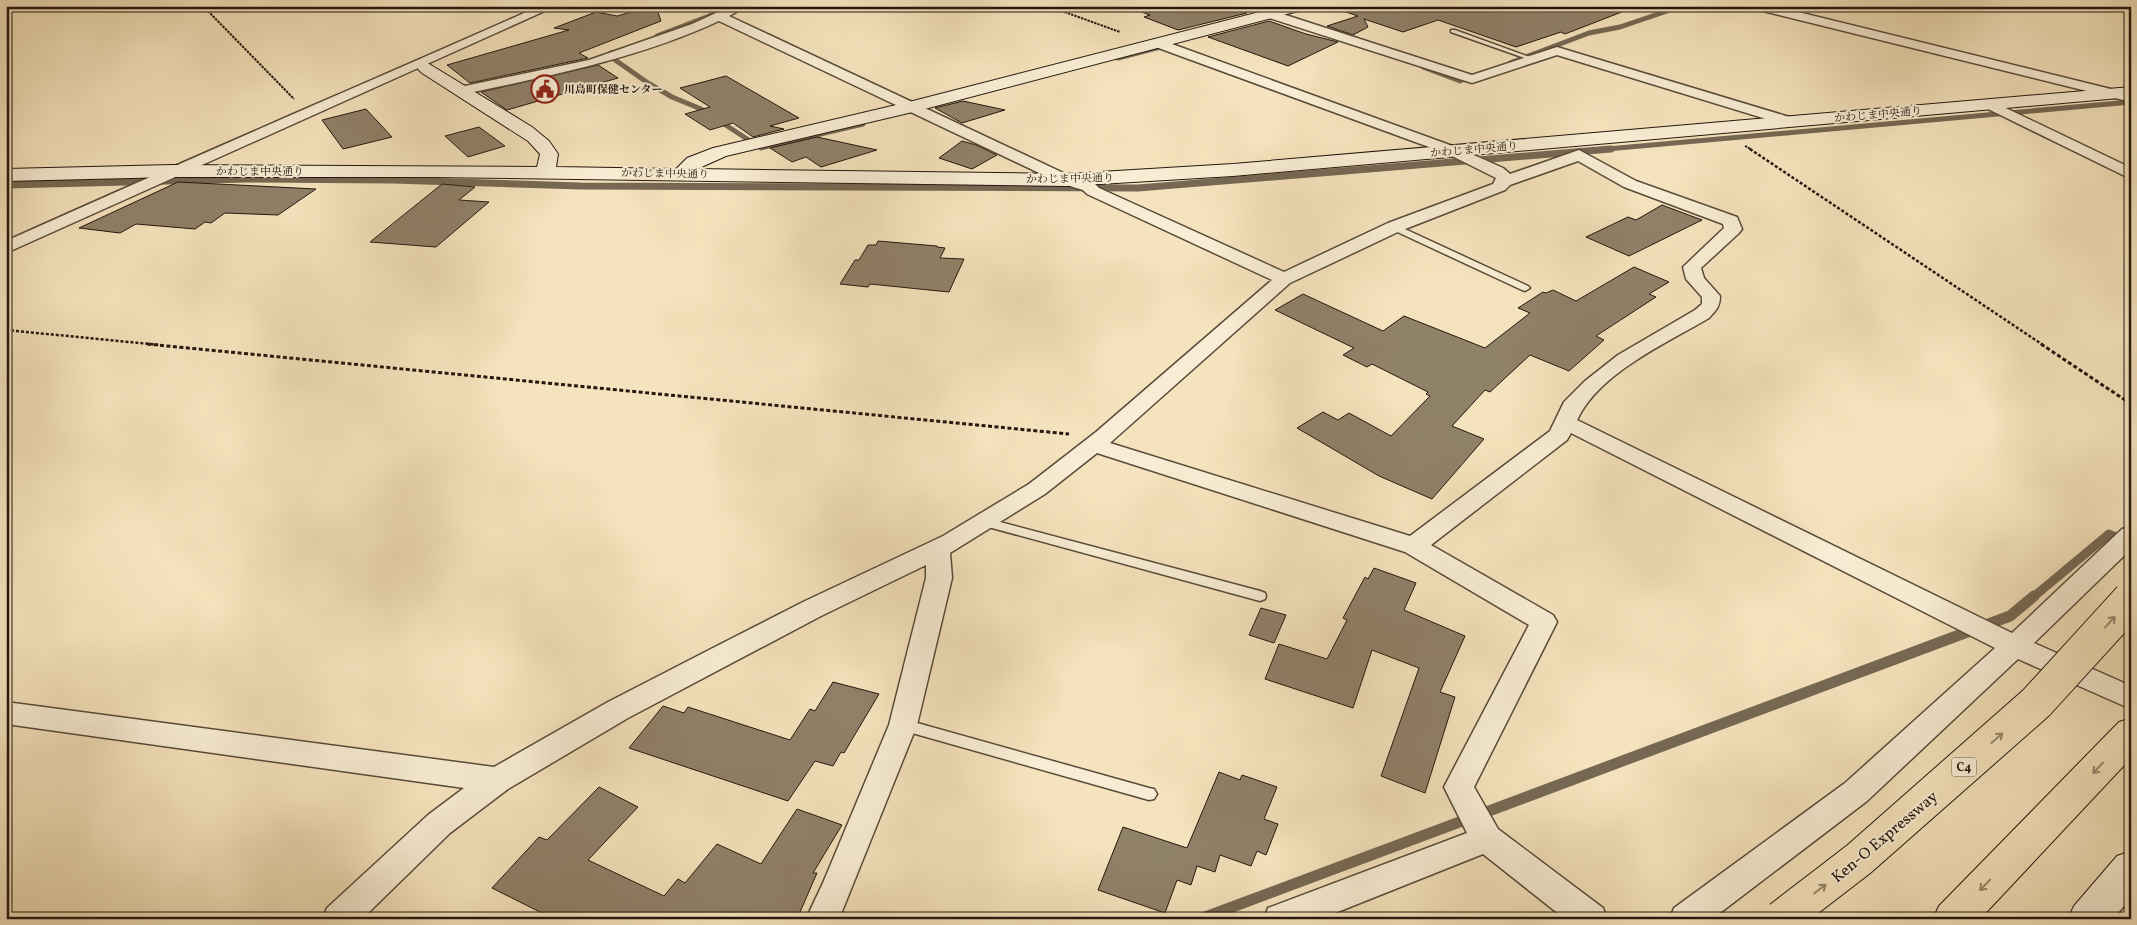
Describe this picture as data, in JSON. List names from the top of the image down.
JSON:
{
  "streets": {
    "highway": ["C4", "Ken-O Expressway"],
    "street": ["かわじま中央通り"]
  },
  "places": {
    "public building": ["川島町保健センター"]
  }
}
